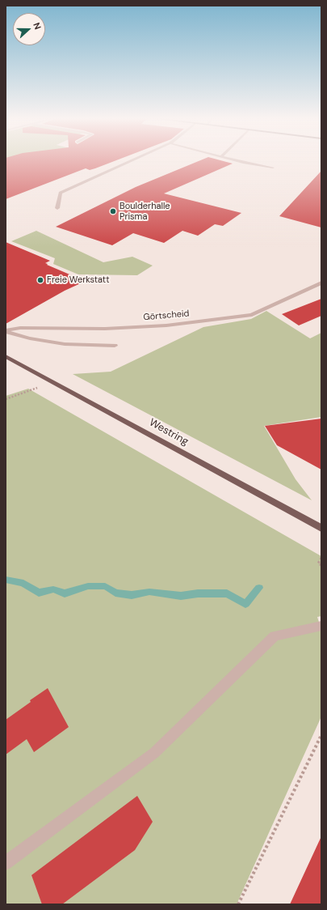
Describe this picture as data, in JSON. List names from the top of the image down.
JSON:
{
  "streets": {
    "main road": ["Westring"],
    "street": ["Görtscheid"]
  },
  "places": ["Boulderhalle Prisma", "Freie Werkstatt"],
  "north": "right"
}
